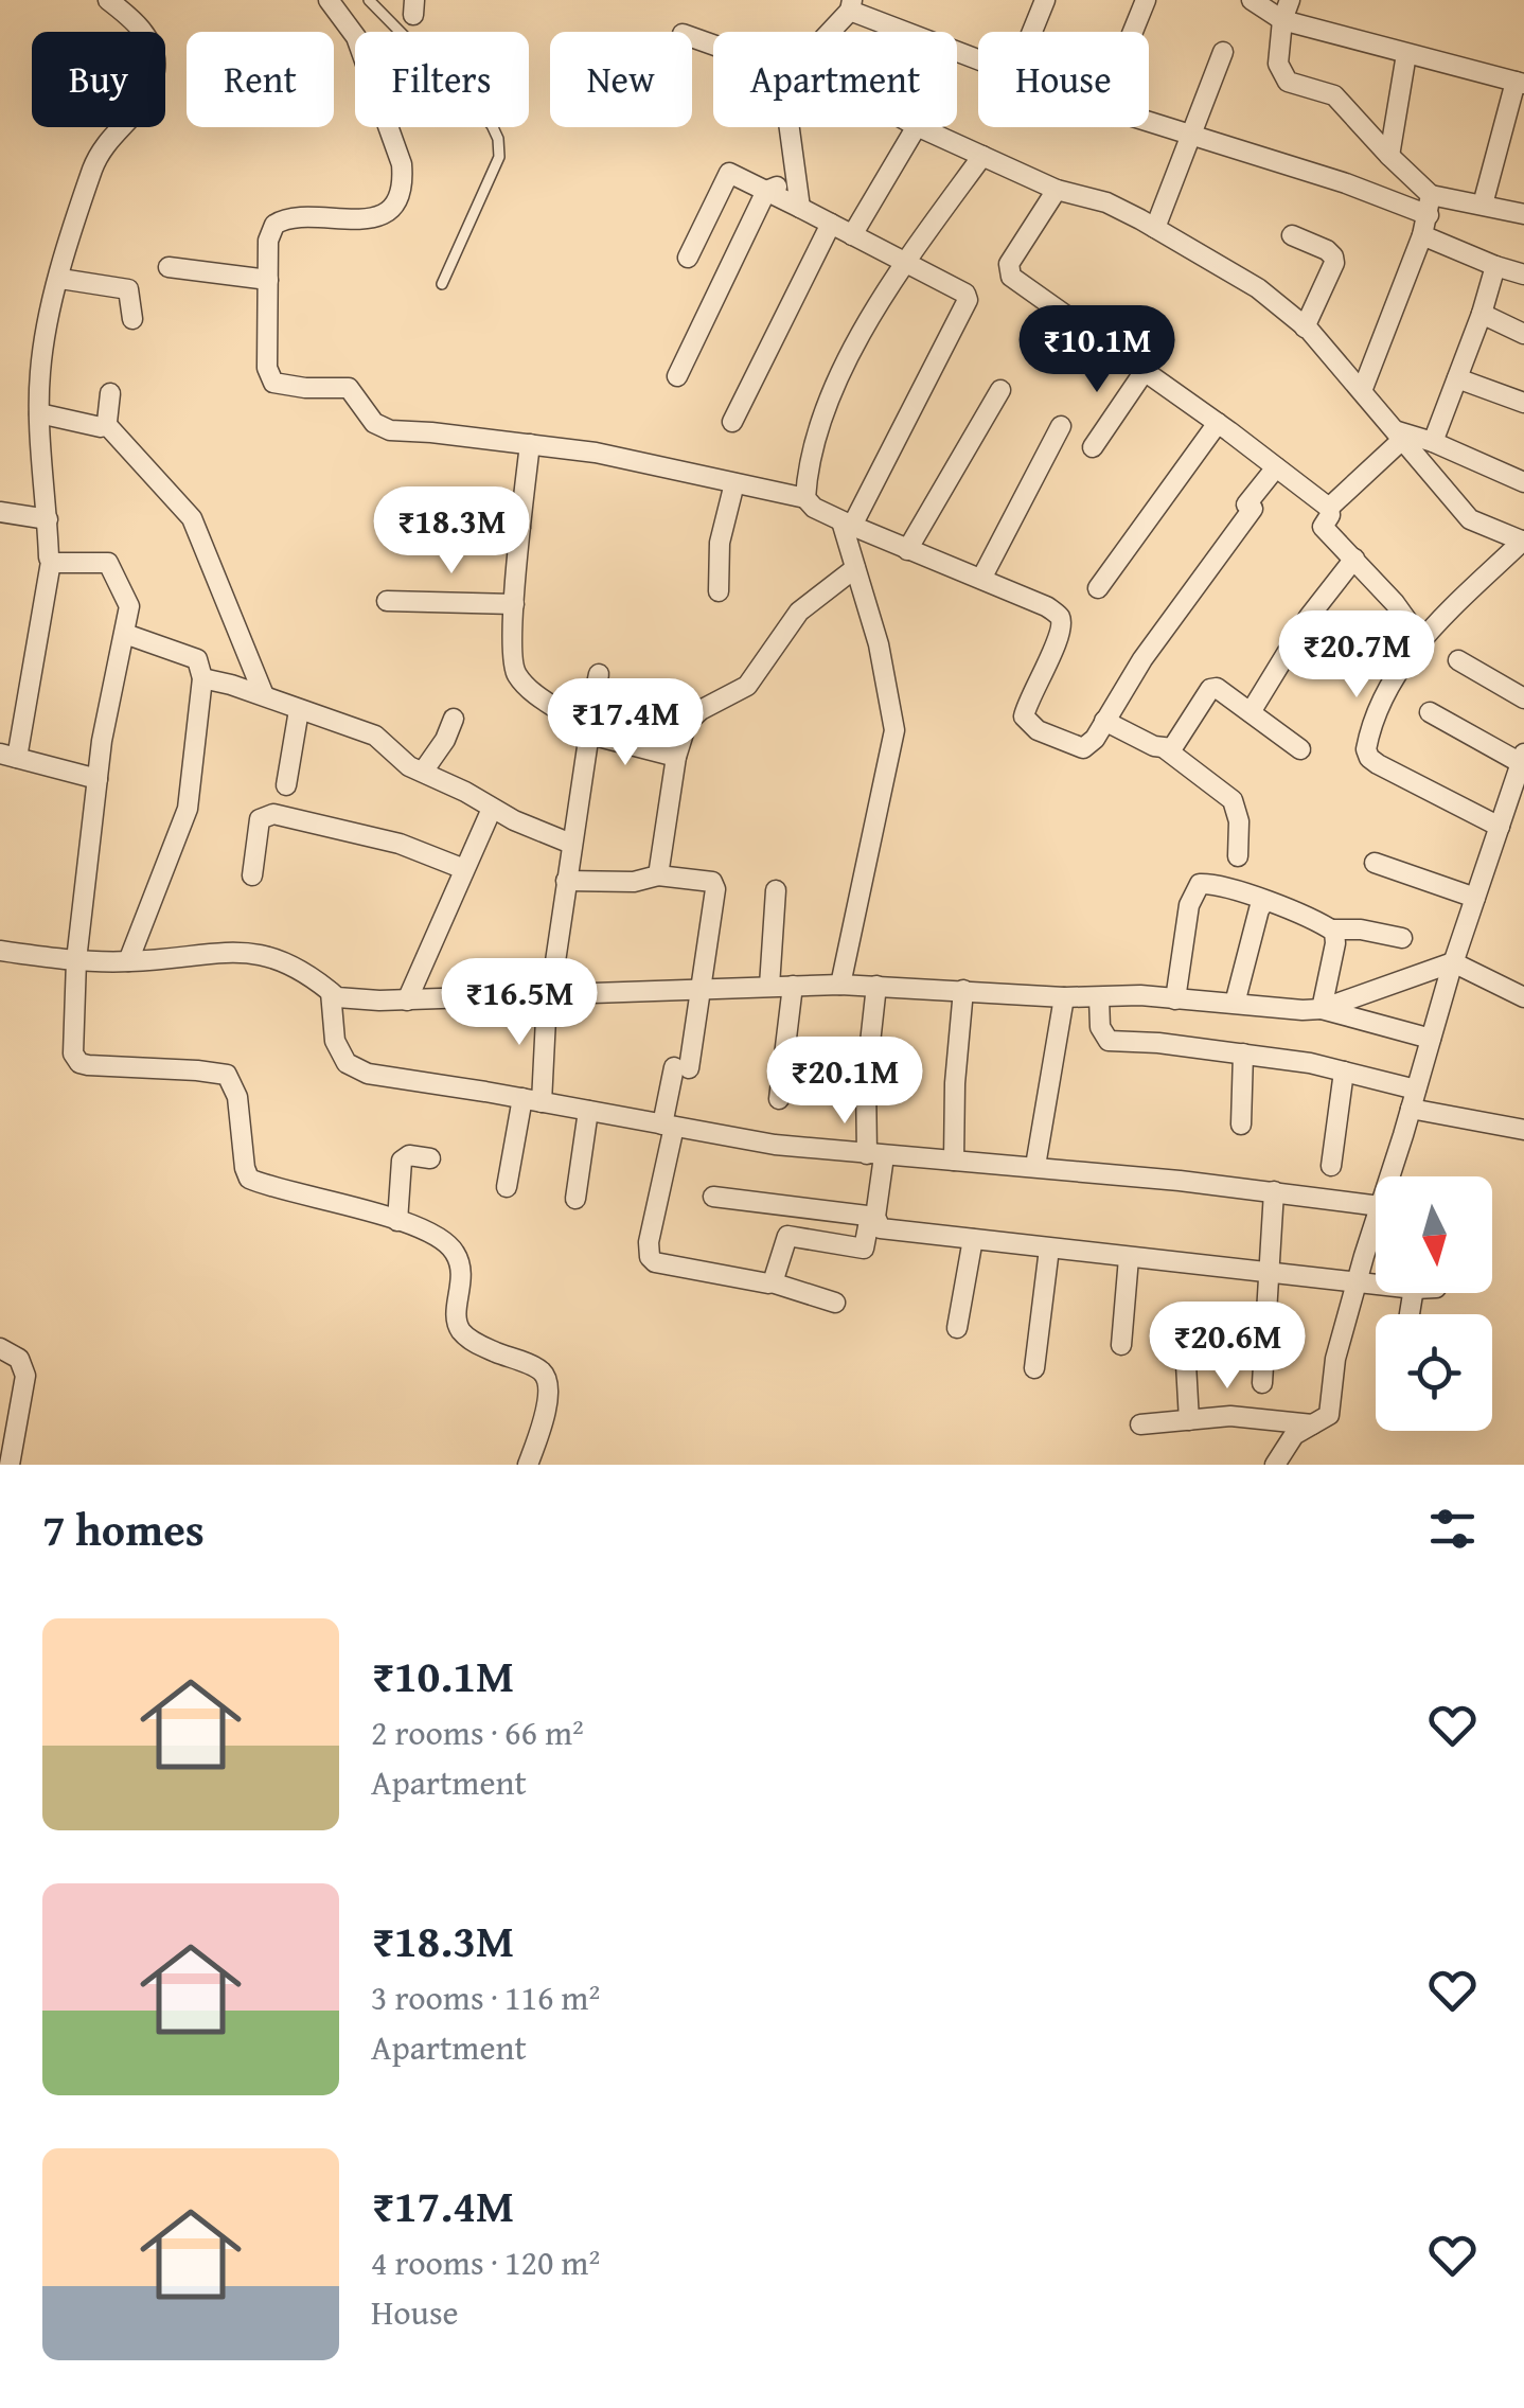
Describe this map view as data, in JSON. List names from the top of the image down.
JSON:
{
  "north": "bottom",
  "page": {
    "chip": [
      "Buy",
      "Rent",
      "Filters",
      "New",
      "Apartment",
      "House"
    ],
    "price": [
      "₹10.1M",
      "₹18.3M",
      "₹20.7M",
      "₹17.4M",
      "₹16.5M",
      "₹20.1M",
      "₹20.6M"
    ],
    "heading": "7 homes",
    "list": [
      {
        "name": "₹10.1M",
        "note": "2 rooms · 66 m² · Apartment"
      },
      {
        "name": "₹18.3M",
        "note": "3 rooms · 116 m² · Apartment"
      },
      {
        "name": "₹17.4M",
        "note": "4 rooms · 120 m² · House"
      }
    ]
  }
}
